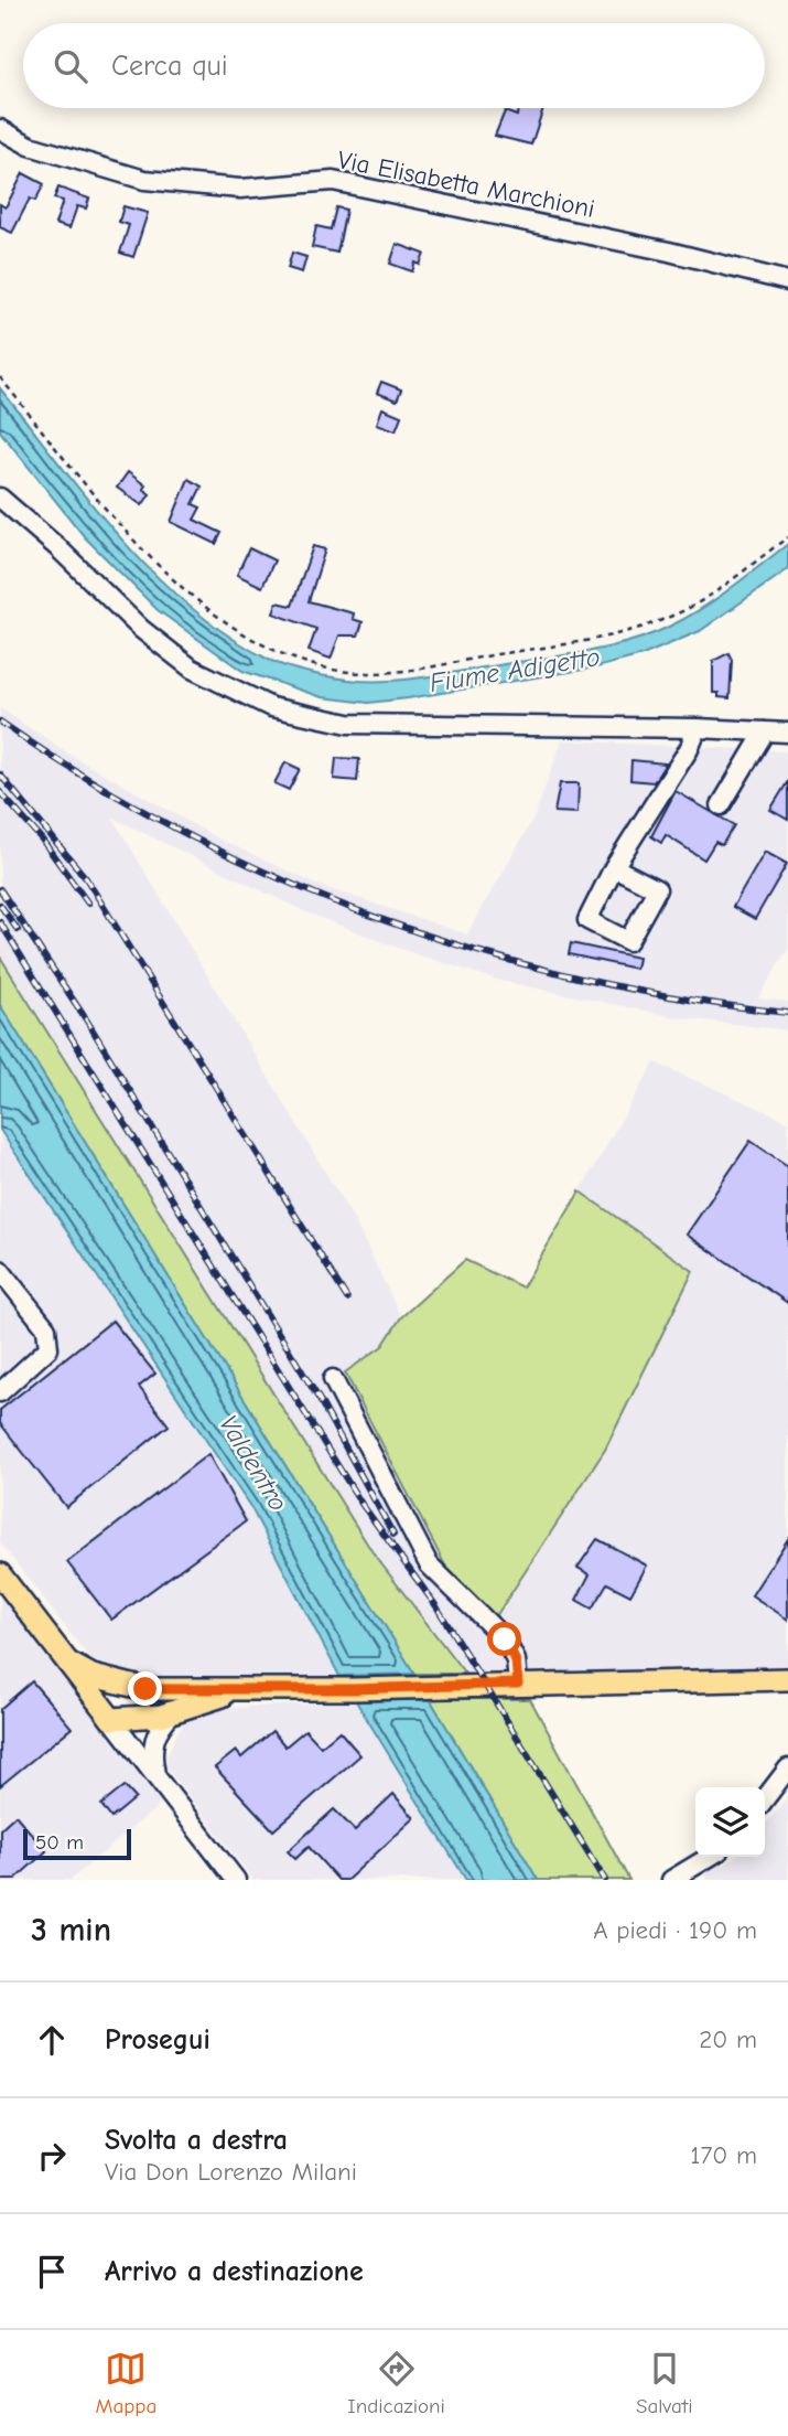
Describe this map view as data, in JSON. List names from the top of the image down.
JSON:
{
  "streets": {
    "street": ["Via Elisabetta Marchioni"]
  },
  "water": ["Fiume Adigetto", "Valdentro"],
  "scale_bar": "50 m",
  "page": {
    "search": "Cerca qui",
    "scale": "50 m",
    "heading": ["3 min", "A piedi · 190 m"],
    "list": [
      ["Prosegui", "20 m"],
      ["Svolta a destra", "Via Don Lorenzo Milani", "170 m"],
      "Arrivo a destinazione"
    ],
    "nav": ["Mappa", "Indicazioni", "Salvati"]
  }
}
